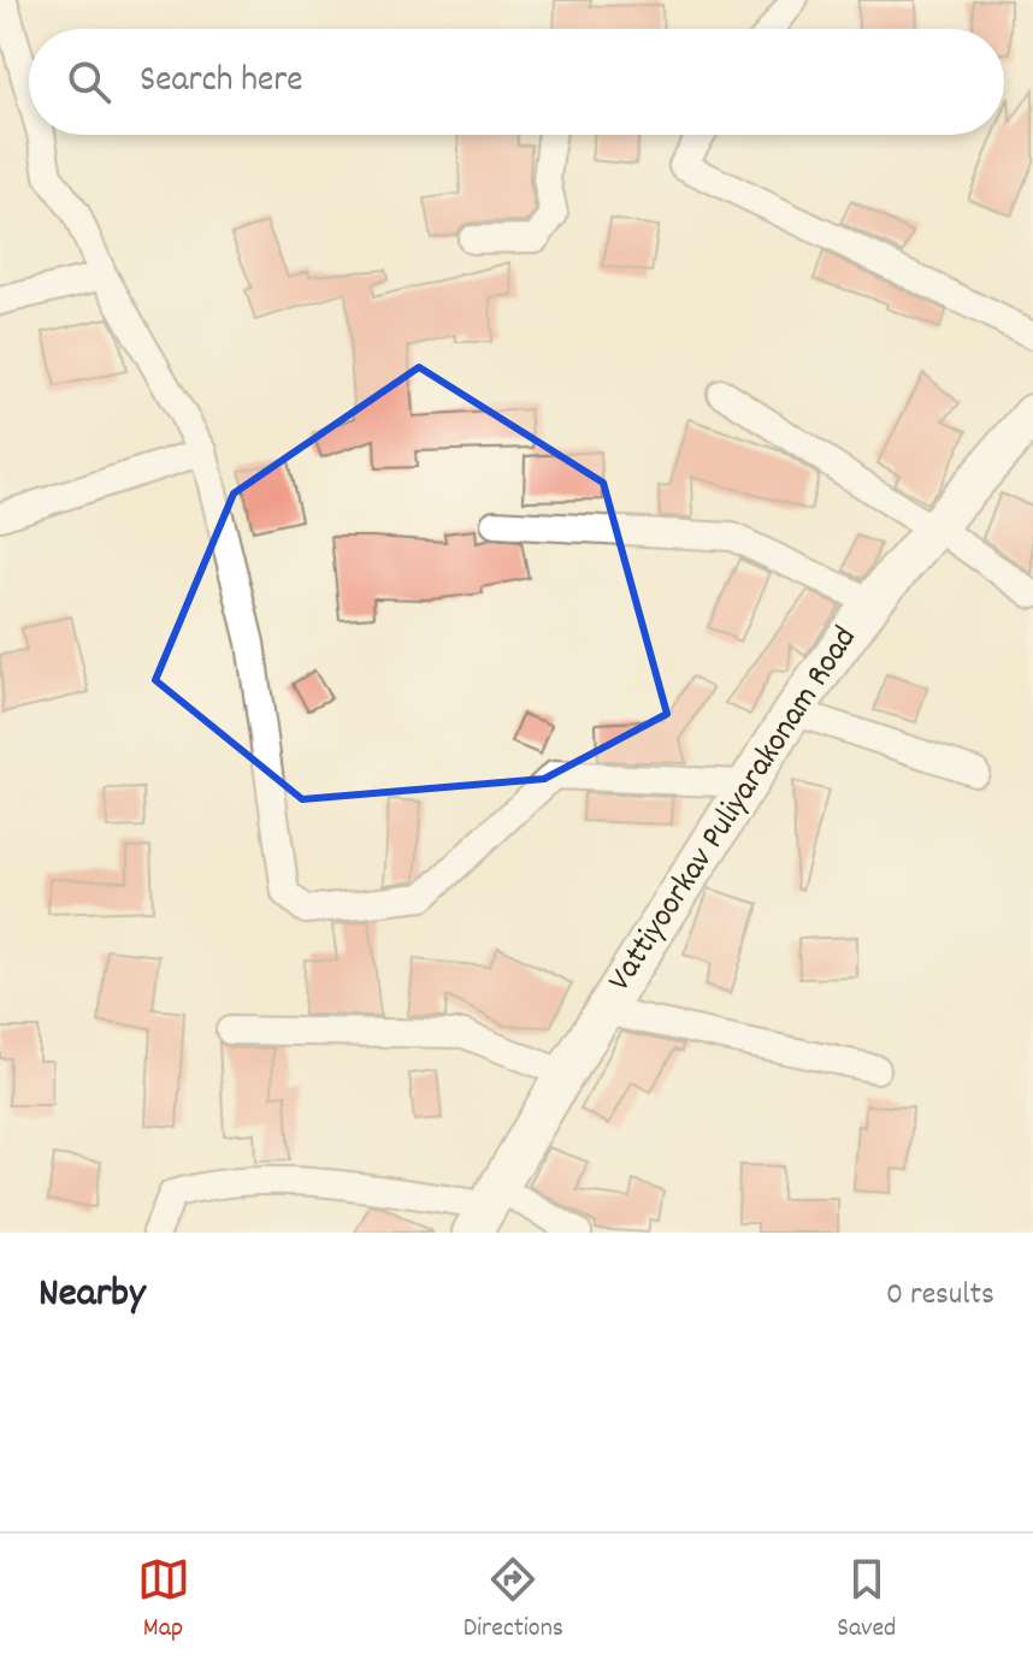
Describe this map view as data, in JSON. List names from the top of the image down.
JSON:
{
  "streets": {
    "main road": ["Vattiyoorkav Puliyarakonam Road"]
  },
  "page": {
    "search": "Search here",
    "heading": ["Nearby", "0 results"],
    "nav": ["Map", "Directions", "Saved"]
  }
}
